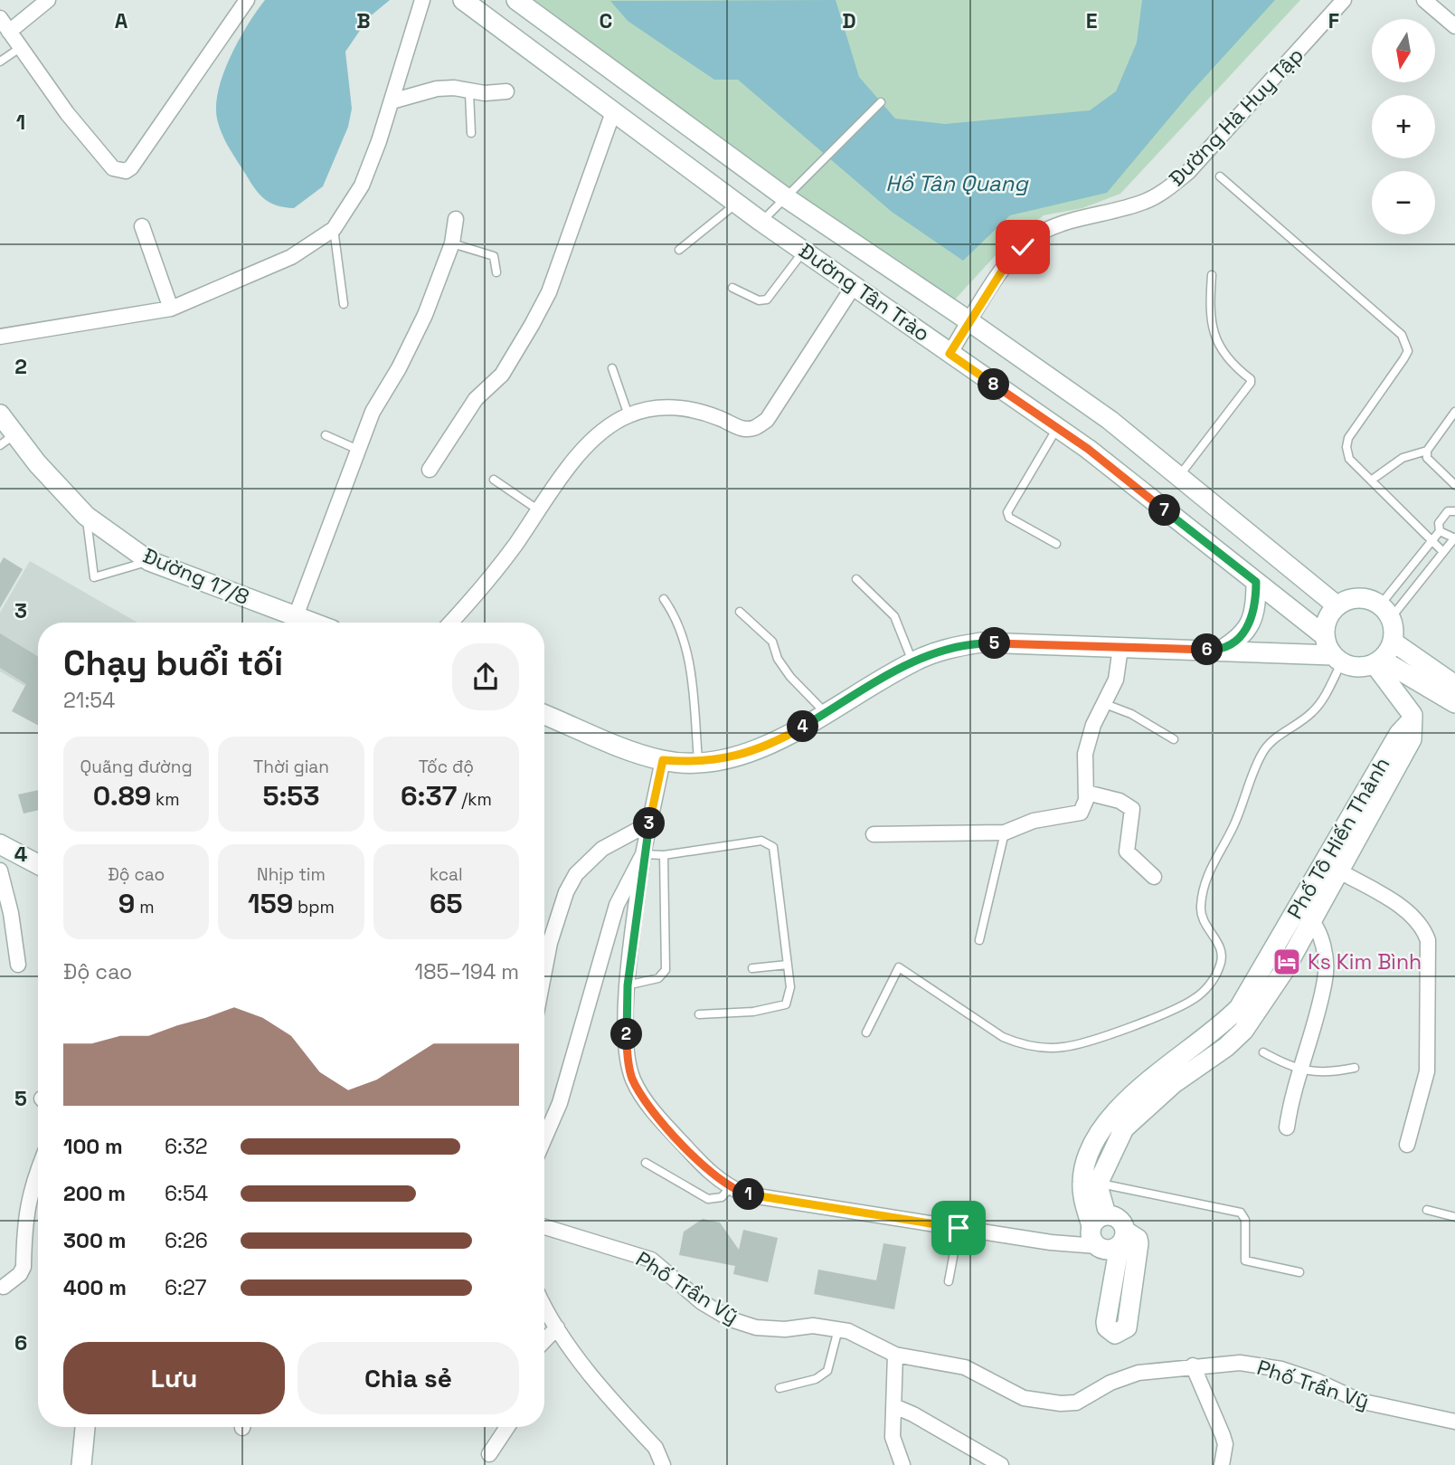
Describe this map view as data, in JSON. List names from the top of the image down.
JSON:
{
  "streets": {
    "street": [
      "Đường Hà Huy Tập",
      "Đường Tân Trào",
      "Đường 17/8",
      "Phố Tô Hiến Thành",
      "Phố Trần Vỹ"
    ]
  },
  "crossings": [
    ["Đường Hà Huy Tập", "Đường Tân Trào"]
  ],
  "water": ["Hồ Tân Quang"],
  "places": {
    "hotel": ["Ks Kim Bình"]
  },
  "north": "bottom",
  "page": {
    "map_buttons": ["+", "−"],
    "pins": [
      "8",
      "7",
      "5",
      "6",
      "4",
      "3",
      "2",
      "1"
    ],
    "heading": ["Chạy buổi tối", "21:54"],
    "stats": [
      ["Quãng đường", "0.89 km"],
      ["Thời gian", "5:53"],
      ["Tốc độ", "6:37 /km"],
      ["Độ cao", "9 m"],
      ["Nhịp tim", "159 bpm"],
      ["kcal", "65"]
    ],
    "chart": ["Độ cao", "185–194 m"],
    "list": [
      {
        "name": "100 m",
        "note": "6:32"
      },
      {
        "name": "200 m",
        "note": "6:54"
      },
      {
        "name": "300 m",
        "note": "6:26"
      },
      {
        "name": "400 m",
        "note": "6:27"
      }
    ],
    "buttons": ["Lưu", "Chia sẻ"]
  },
  "grid": {
    "columns": [
      "A",
      "B",
      "C",
      "D",
      "E",
      "F"
    ],
    "rows": [
      "1",
      "2",
      "3",
      "4",
      "5",
      "6"
    ]
  }
}
